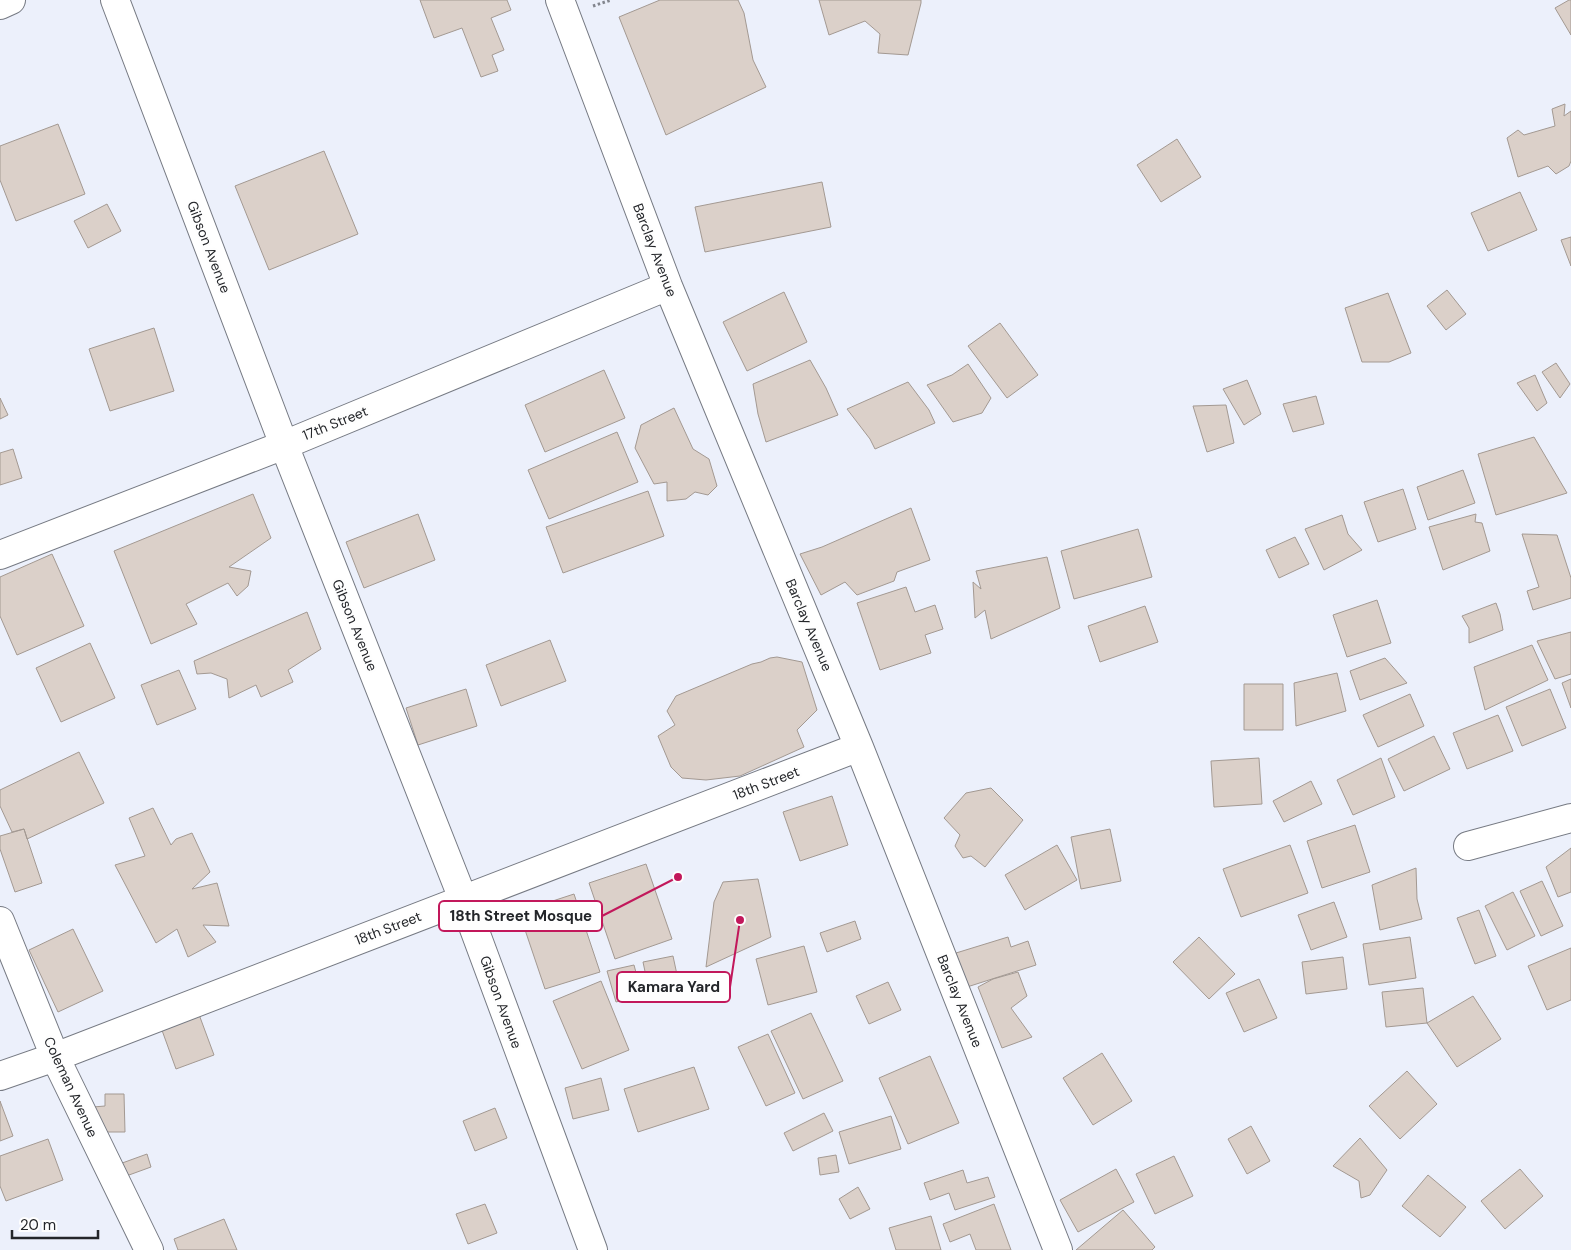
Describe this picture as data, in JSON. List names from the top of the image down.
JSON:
{
  "streets": {
    "street": [
      "Gibson Avenue",
      "Barclay Avenue",
      "17th Street",
      "18th Street",
      "Coleman Avenue"
    ]
  },
  "crossings": [
    ["Gibson Avenue", "17th Street"],
    ["Gibson Avenue", "18th Street"],
    ["Barclay Avenue", "17th Street"],
    ["Barclay Avenue", "18th Street"],
    ["18th Street", "Coleman Avenue"]
  ],
  "places": ["18th Street Mosque", "Kamara Yard"],
  "scale_bar": "20 m"
}
